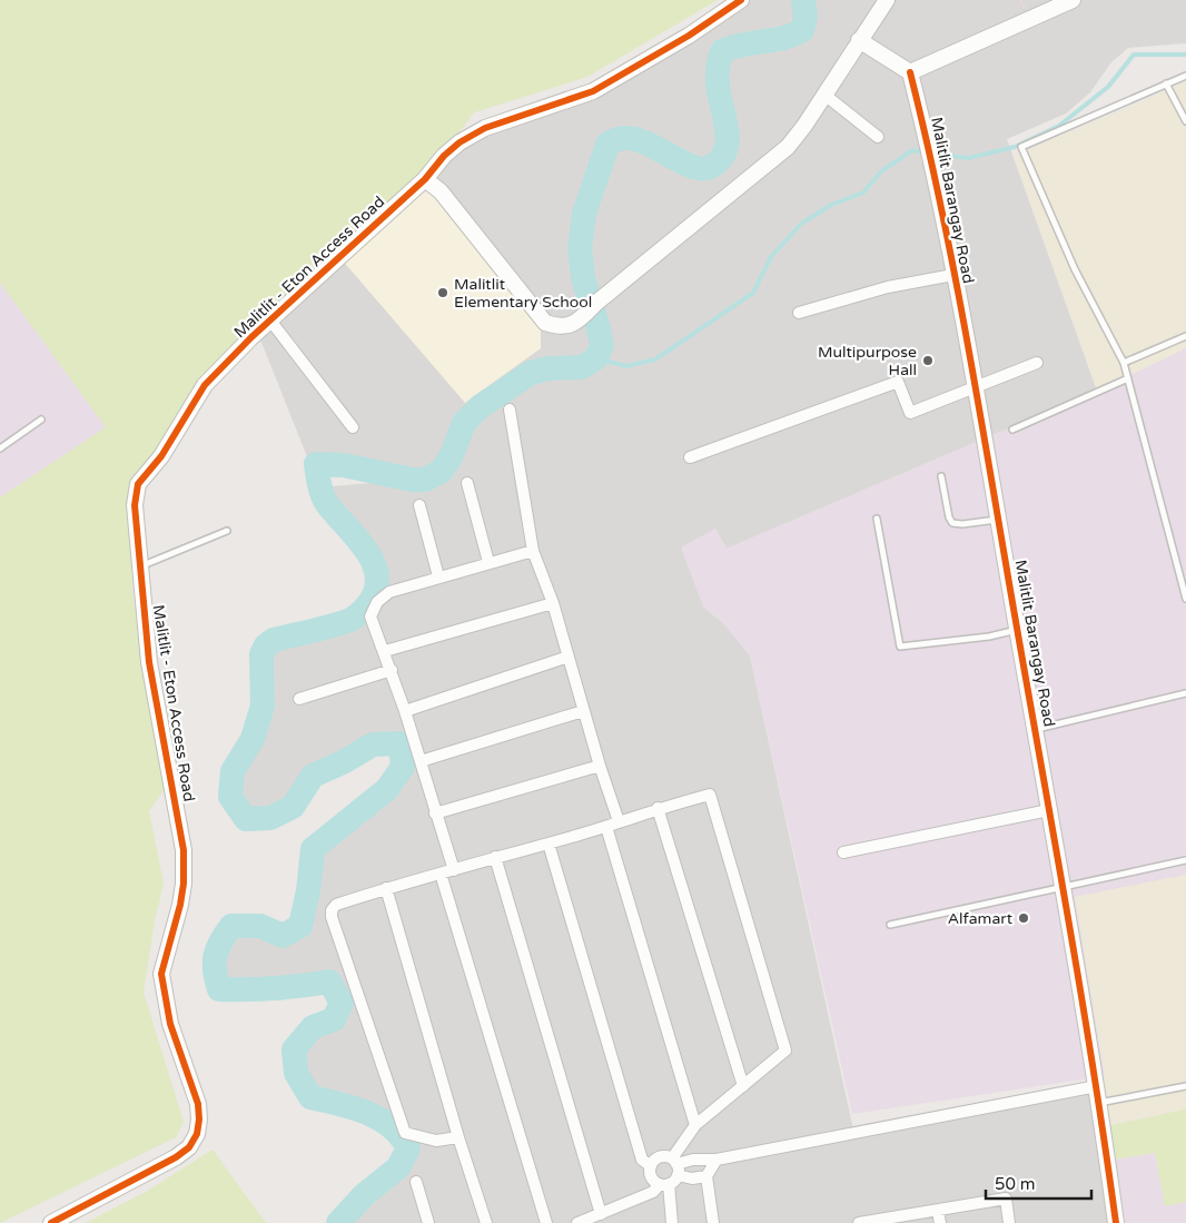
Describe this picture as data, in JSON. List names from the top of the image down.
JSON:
{
  "streets": {
    "street": ["Malitlit Barangay Road", "Malitlit - Eton Access Road"]
  },
  "places": ["Malitlit Elementary School", "Multipurpose Hall", "Alfamart"],
  "scale_bar": "50 m"
}
